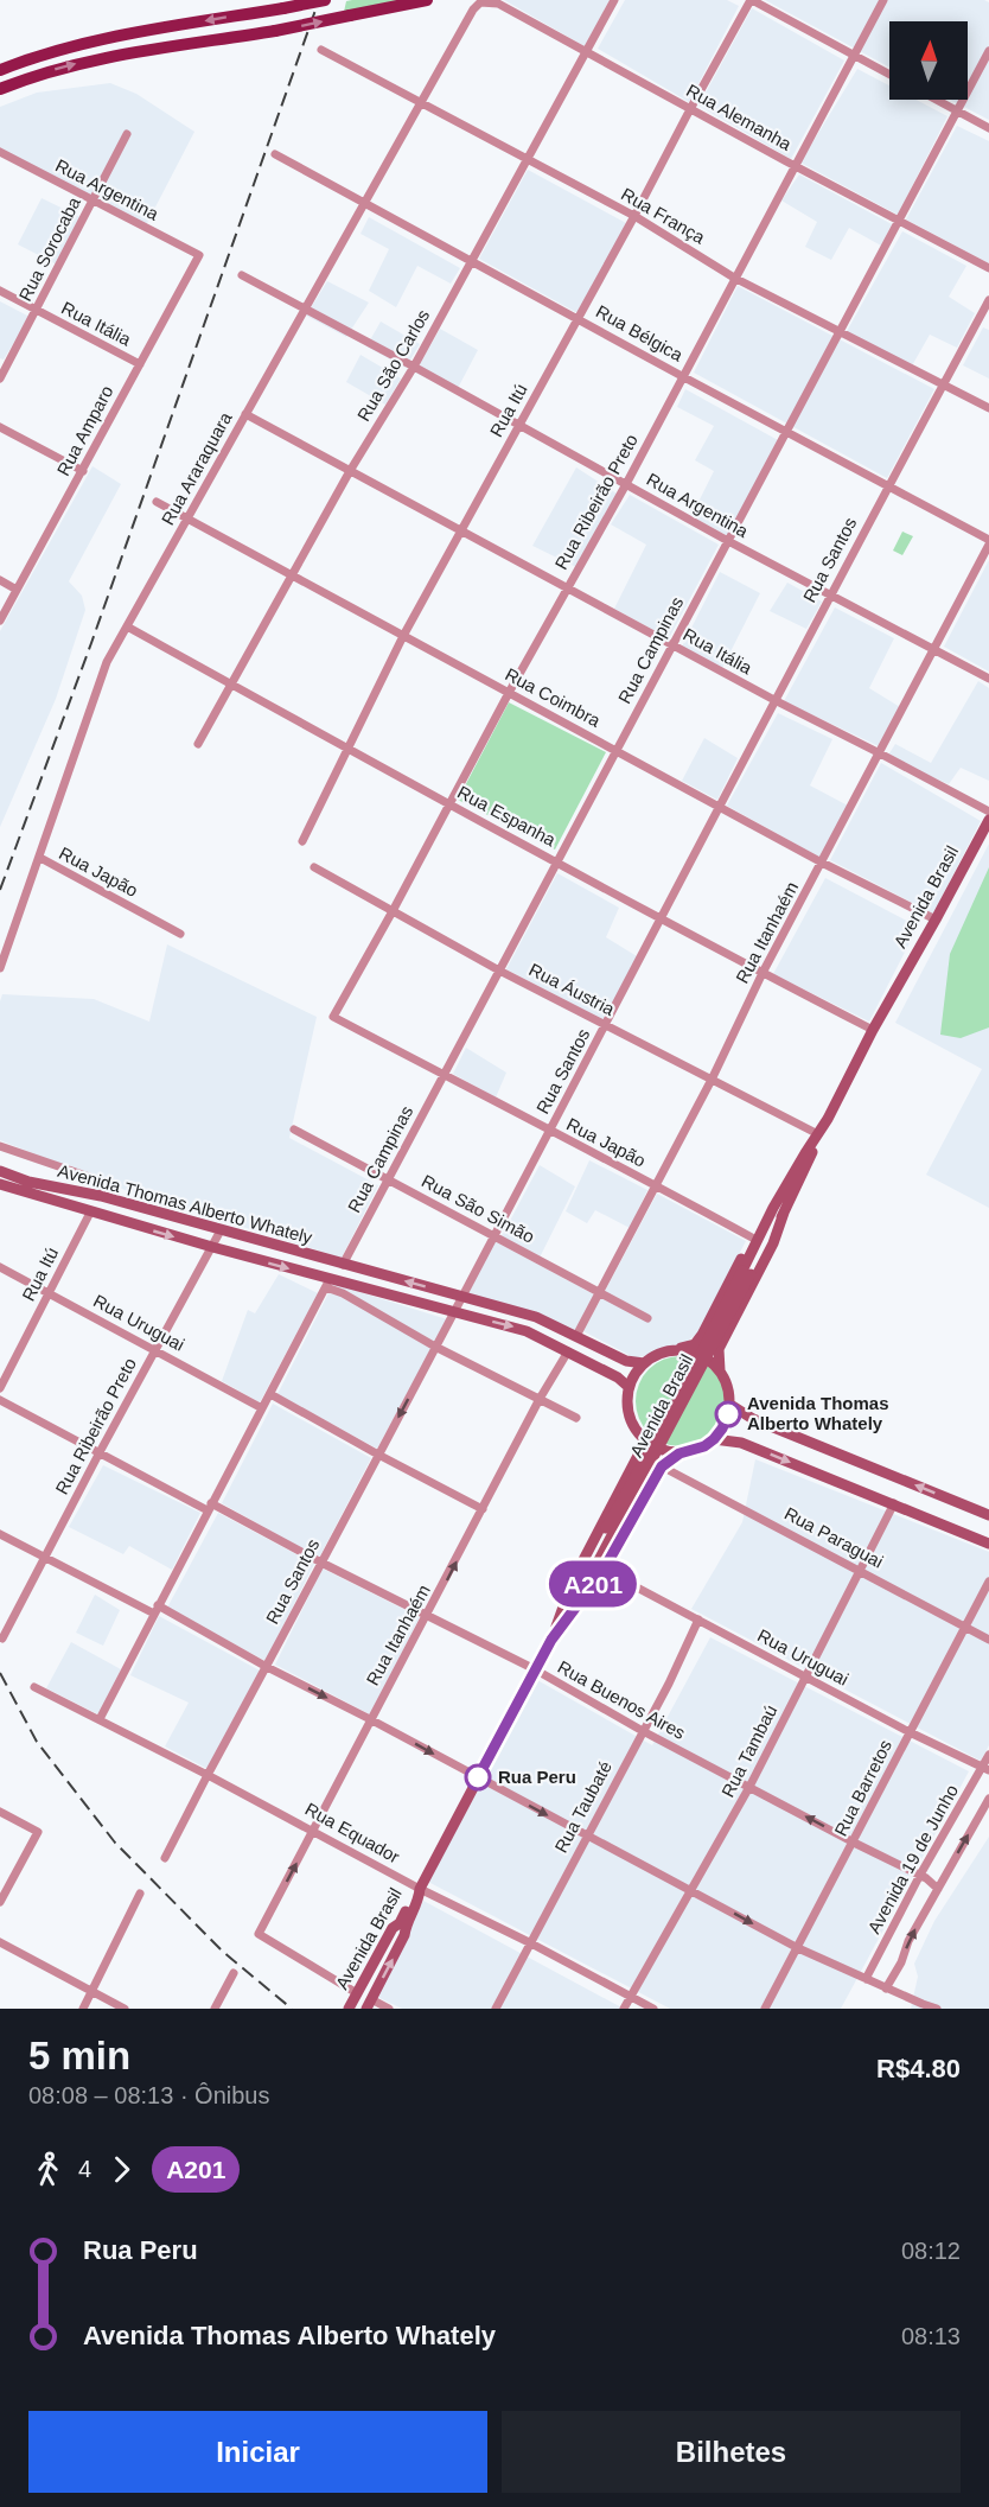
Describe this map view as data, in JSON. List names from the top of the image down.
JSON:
{
  "streets": {
    "main road": ["Avenida Brasil", "Avenida Thomas Alberto Whately"],
    "street": [
      "Rua Alemanha",
      "Rua Argentina",
      "Rua França",
      "Rua Sorocaba",
      "Rua Itália",
      "Rua Bélgica",
      "Rua São Carlos",
      "Rua Itú",
      "Rua Amparo",
      "Rua Araraquara",
      "Rua Ribeirão Preto",
      "Rua Santos",
      "Rua Campinas",
      "Rua Coimbra",
      "Rua Espanha",
      "Rua Japão",
      "Rua Itanhaém",
      "Rua Áustria",
      "Rua São Simão",
      "Rua Uruguai",
      "Rua Paraguai",
      "Rua Buenos Aires",
      "Rua Tambaú",
      "Rua Barretos",
      "Rua Taubaté",
      "Rua Equador",
      "Avenida 19 de Junho"
    ]
  },
  "crossings": [
    ["Rua Alemanha", "Rua São Carlos"],
    ["Rua Alemanha", "Rua Itú"],
    ["Rua Alemanha", "Rua Araraquara"],
    ["Rua Alemanha", "Rua Ribeirão Preto"],
    ["Rua Alemanha", "Rua Campinas"],
    ["Rua Argentina", "Rua Sorocaba"],
    ["Rua Argentina", "Rua São Carlos"],
    ["Rua Argentina", "Rua Itú"],
    ["Rua Argentina", "Rua Amparo"],
    ["Rua Argentina", "Rua Araraquara"],
    ["Rua Argentina", "Rua Ribeirão Preto"],
    ["Rua Argentina", "Rua Santos"],
    ["Rua Argentina", "Rua Campinas"],
    ["Rua Argentina", "Rua Itanhaém"],
    ["Rua França", "Rua São Carlos"],
    ["Rua França", "Rua Itú"],
    ["Rua França", "Rua Araraquara"],
    ["Rua França", "Rua Ribeirão Preto"],
    ["Rua França", "Rua Santos"],
    ["Rua França", "Rua Campinas"],
    ["Rua Sorocaba", "Rua Itália"],
    ["Rua Itália", "Rua São Carlos"],
    ["Rua Itália", "Rua Itú"],
    ["Rua Itália", "Rua Amparo"],
    ["Rua Itália", "Rua Araraquara"],
    ["Rua Itália", "Rua Ribeirão Preto"],
    ["Rua Itália", "Rua Santos"],
    ["Rua Itália", "Rua Campinas"],
    ["Rua Itália", "Rua Itanhaém"],
    ["Rua Bélgica", "Rua São Carlos"],
    ["Rua Bélgica", "Rua Itú"],
    ["Rua Bélgica", "Rua Araraquara"],
    ["Rua Bélgica", "Rua Ribeirão Preto"],
    ["Rua Bélgica", "Rua Santos"],
    ["Rua Bélgica", "Rua Campinas"],
    ["Rua Bélgica", "Rua Itanhaém"],
    ["Rua São Carlos", "Rua Coimbra"],
    ["Rua São Carlos", "Rua Espanha"],
    ["Rua Itú", "Rua Coimbra"],
    ["Rua Itú", "Rua Espanha"],
    ["Rua Itú", "Avenida Thomas Alberto Whately"],
    ["Rua Itú", "Rua Uruguai"],
    ["Rua Araraquara", "Rua Coimbra"],
    ["Rua Araraquara", "Rua Espanha"],
    ["Rua Araraquara", "Rua Japão"],
    ["Rua Ribeirão Preto", "Rua Coimbra"],
    ["Rua Ribeirão Preto", "Rua Espanha"],
    ["Rua Ribeirão Preto", "Rua Japão"],
    ["Rua Ribeirão Preto", "Rua Áustria"],
    ["Rua Ribeirão Preto", "Avenida Thomas Alberto Whately"],
    ["Rua Ribeirão Preto", "Rua Uruguai"],
    ["Rua Ribeirão Preto", "Rua Buenos Aires"],
    ["Rua Santos", "Rua Coimbra"],
    ["Rua Santos", "Rua Espanha"],
    ["Rua Santos", "Rua Japão"],
    ["Rua Santos", "Rua Áustria"],
    ["Rua Santos", "Avenida Thomas Alberto Whately"],
    ["Rua Santos", "Rua São Simão"],
    ["Rua Santos", "Rua Buenos Aires"],
    ["Rua Santos", "Rua Equador"],
    ["Rua Campinas", "Rua Coimbra"],
    ["Rua Campinas", "Rua Espanha"],
    ["Rua Campinas", "Rua Japão"],
    ["Rua Campinas", "Rua Áustria"],
    ["Rua Campinas", "Avenida Thomas Alberto Whately"],
    ["Rua Campinas", "Rua São Simão"],
    ["Rua Coimbra", "Avenida Brasil"],
    ["Rua Coimbra", "Rua Itanhaém"],
    ["Rua Espanha", "Avenida Brasil"],
    ["Rua Espanha", "Rua Itanhaém"],
    ["Rua Japão", "Avenida Brasil"],
    ["Rua Japão", "Rua Itanhaém"],
    ["Avenida Brasil", "Rua Itanhaém"],
    ["Avenida Brasil", "Rua Áustria"],
    ["Avenida Brasil", "Avenida Thomas Alberto Whately"],
    ["Avenida Brasil", "Rua Uruguai"],
    ["Avenida Brasil", "Rua Paraguai"],
    ["Avenida Brasil", "Rua Buenos Aires"],
    ["Avenida Brasil", "Rua Equador"],
    ["Rua Itanhaém", "Rua Áustria"],
    ["Rua Itanhaém", "Avenida Thomas Alberto Whately"],
    ["Rua Itanhaém", "Rua São Simão"],
    ["Rua Itanhaém", "Rua Buenos Aires"],
    ["Rua Itanhaém", "Rua Equador"],
    ["Rua Uruguai", "Rua Tambaú"],
    ["Rua Uruguai", "Rua Barretos"],
    ["Rua Uruguai", "Rua Taubaté"],
    ["Rua Uruguai", "Avenida 19 de Junho"],
    ["Rua Paraguai", "Rua Tambaú"],
    ["Rua Paraguai", "Rua Barretos"],
    ["Rua Buenos Aires", "Rua Tambaú"],
    ["Rua Buenos Aires", "Rua Barretos"],
    ["Rua Buenos Aires", "Rua Taubaté"],
    ["Rua Buenos Aires", "Avenida 19 de Junho"],
    ["Rua Tambaú", "Rua Equador"],
    ["Rua Taubaté", "Rua Equador"]
  ],
  "places": ["Avenida Thomas Alberto Whately", "Rua Peru"],
  "lines": ["bus line A201"],
  "north": "top",
  "page": {
    "on_map": "A201",
    "heading": ["5 min", "08:08 – 08:13 · Ônibus", "R$4.80"],
    "legs": ["4", "A201"],
    "list": [
      {
        "name": "Rua Peru",
        "value": "08:12"
      },
      {
        "name": "Avenida Thomas Alberto Whately",
        "value": "08:13"
      }
    ],
    "buttons": ["Iniciar", "Bilhetes"]
  }
}
